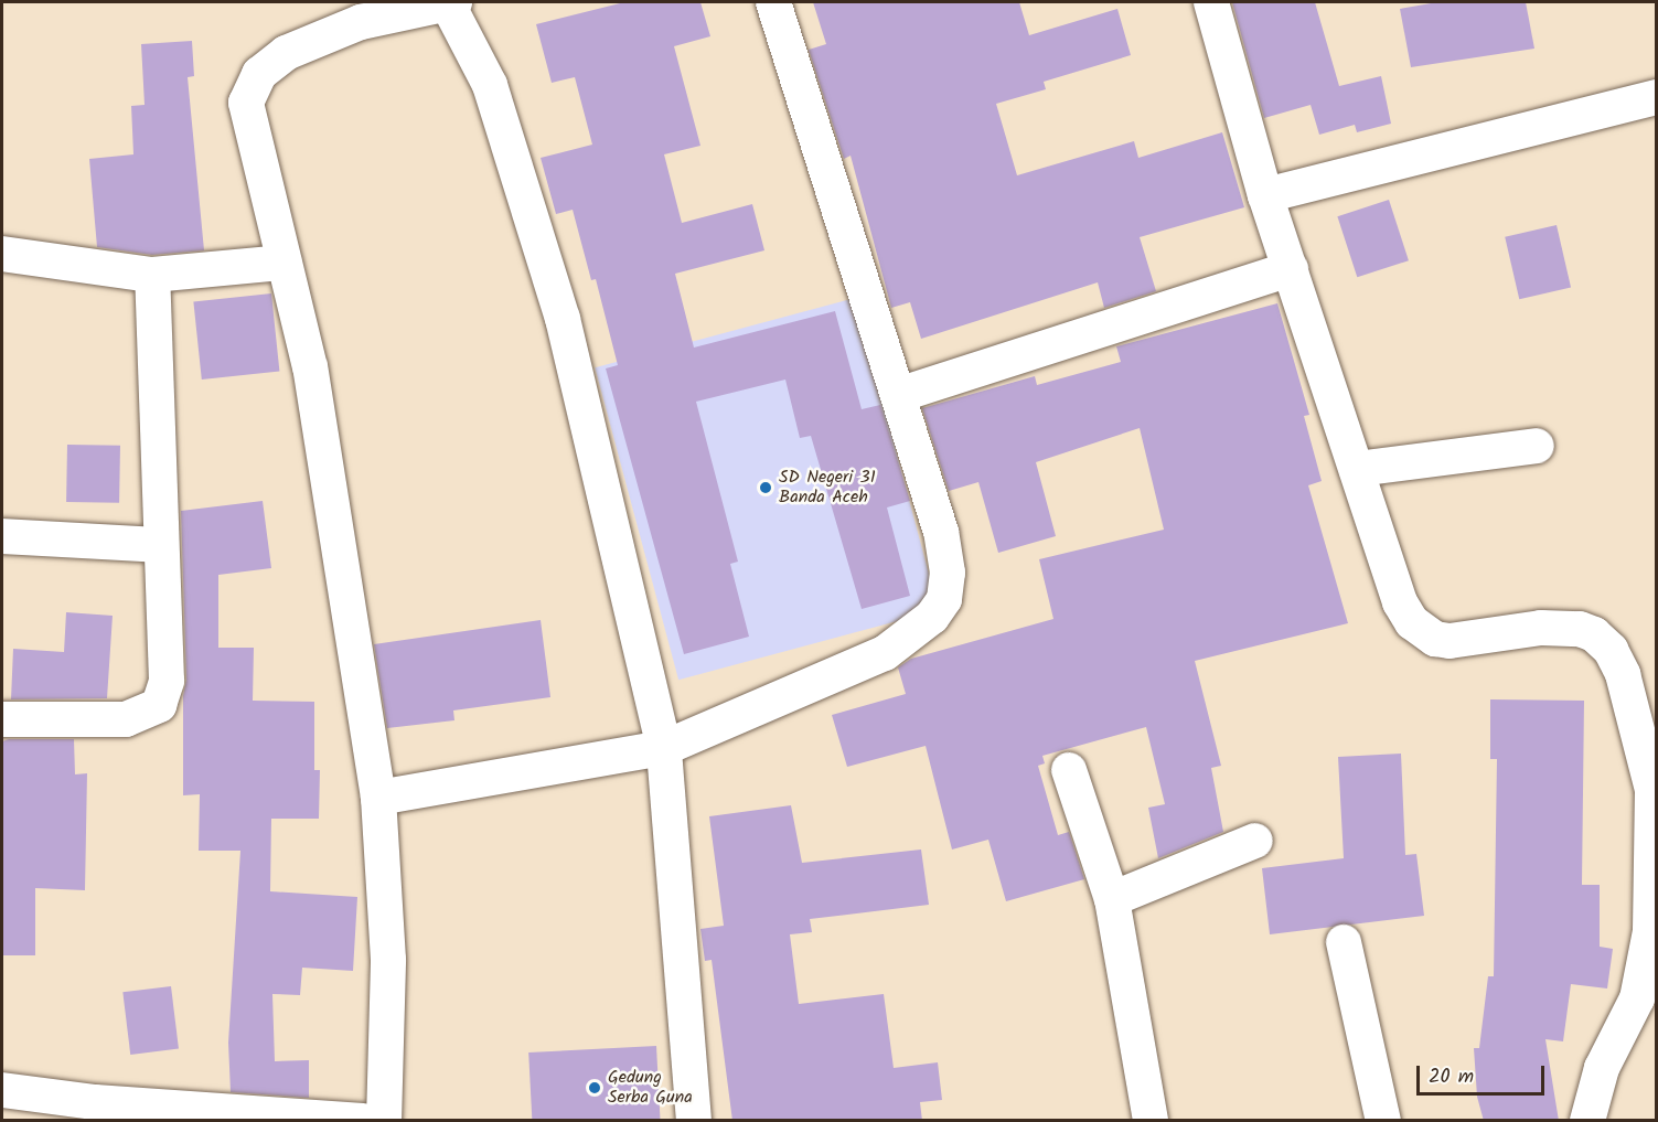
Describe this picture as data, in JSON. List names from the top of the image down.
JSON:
{
  "places": ["SD Negeri 31 Banda Aceh", "Gedung Serba Guna"],
  "scale_bar": "20 m"
}
